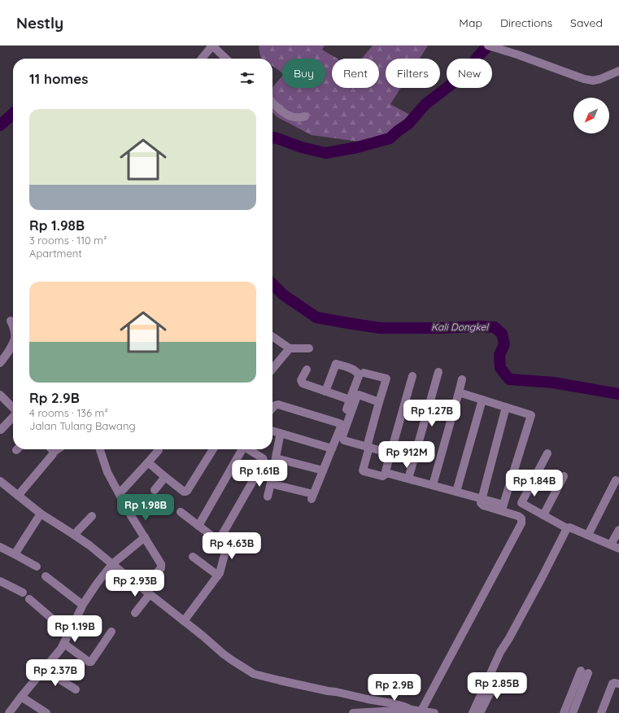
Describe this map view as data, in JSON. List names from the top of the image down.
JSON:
{
  "water": ["Kali Dongkel"],
  "north": "bottom left",
  "page": {
    "header": "Nestly",
    "nav": ["Map", "Directions", "Saved"],
    "chip": [
      "Buy",
      "Rent",
      "Filters",
      "New"
    ],
    "heading": "11 homes",
    "list": [
      {
        "name": "Rp 1.98B",
        "note": "3 rooms · 110 m² · Apartment"
      },
      {
        "name": "Rp 2.9B",
        "note": "4 rooms · 136 m² · Jalan Tulang Bawang"
      }
    ],
    "price": [
      "Rp 1.27B",
      "Rp 912M",
      "Rp 1.61B",
      "Rp 1.84B",
      "Rp 1.98B",
      "Rp 4.63B",
      "Rp 2.93B",
      "Rp 1.19B",
      "Rp 2.37B",
      "Rp 2.85B",
      "Rp 2.9B"
    ]
  }
}
